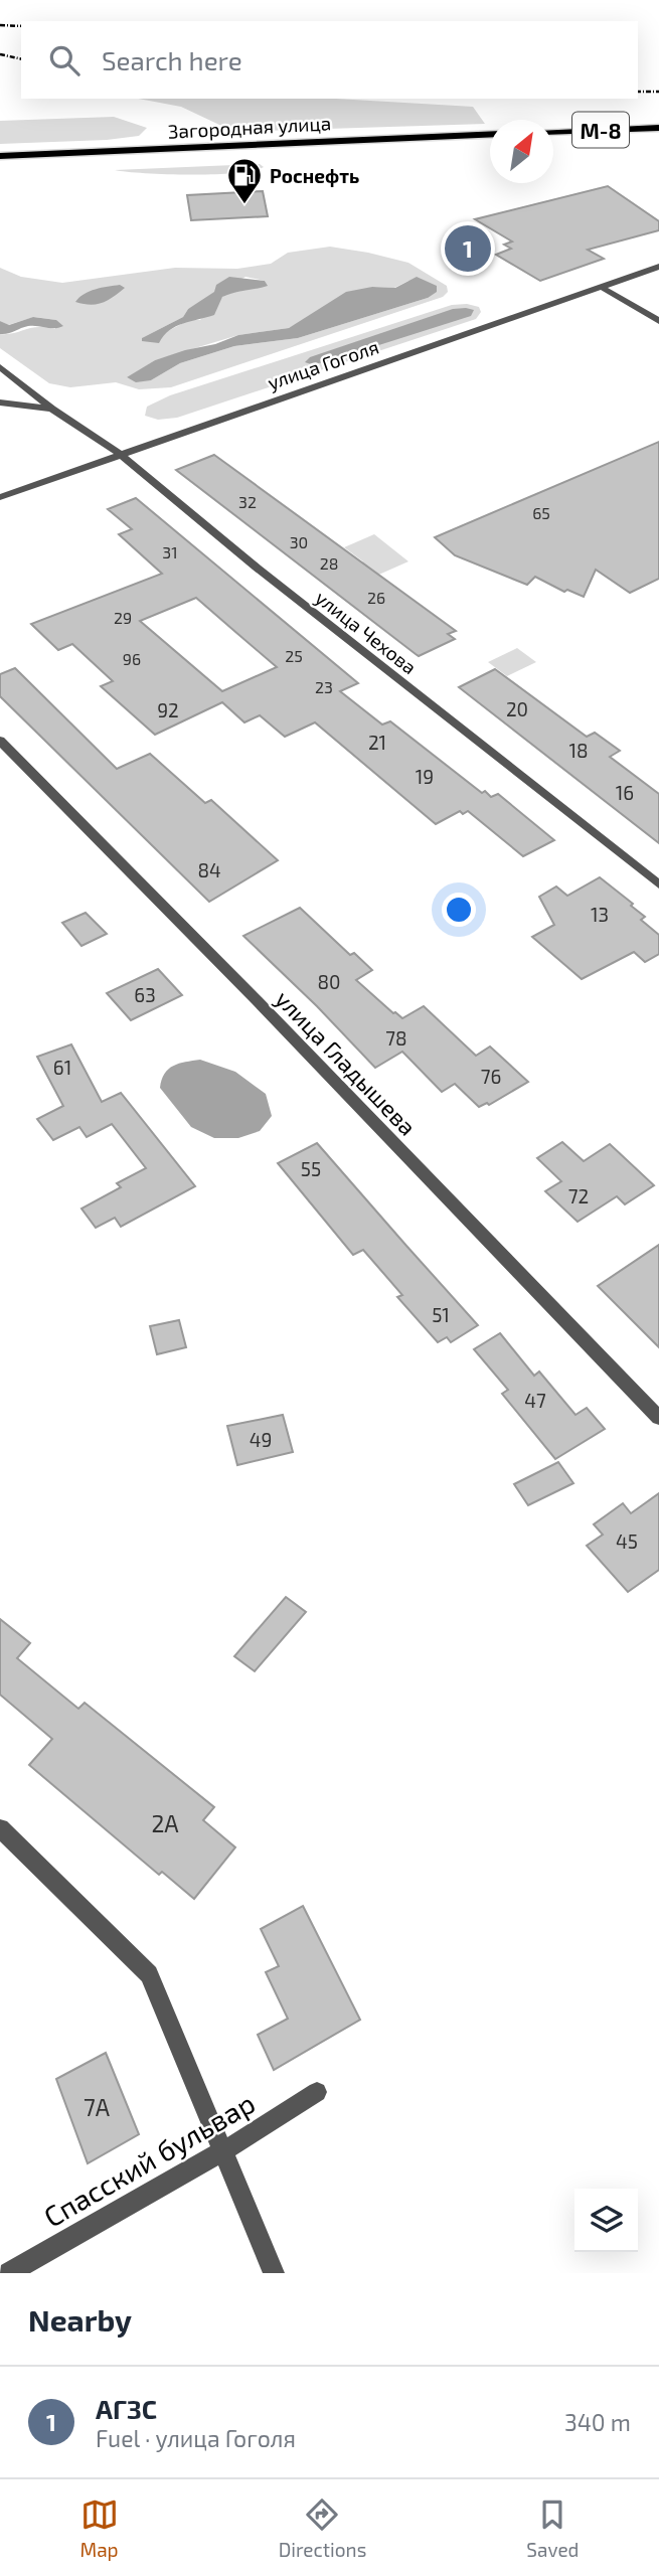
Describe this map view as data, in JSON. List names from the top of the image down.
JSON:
{
  "streets": {
    "highway": ["Загородная улица", "М-8"],
    "street": [
      "улица Гоголя",
      "улица Чехова",
      "улица Гладышева",
      "Спасский бульвар"
    ]
  },
  "crossings": [
    ["улица Гоголя", "улица Чехова"]
  ],
  "places": {
    "fuel station": ["Роснефть"]
  },
  "house_numbers": [
    "32",
    "65",
    "30",
    "31",
    "28",
    "26",
    "29",
    "25",
    "96",
    "23",
    "20",
    "92",
    "21",
    "18",
    "19",
    "16",
    "84",
    "13",
    "80",
    "63",
    "78",
    "61",
    "76",
    "55",
    "72",
    "51",
    "47",
    "49",
    "45",
    "2А",
    "7А"
  ],
  "north": "top right",
  "page": {
    "search": "Search here",
    "pins": "1",
    "heading": "Nearby",
    "list": [
      {
        "mark": "1",
        "name": "АГЗС",
        "note": "Fuel · улица Гоголя",
        "value": "340 m"
      }
    ],
    "nav": ["Map", "Directions", "Saved"]
  }
}
